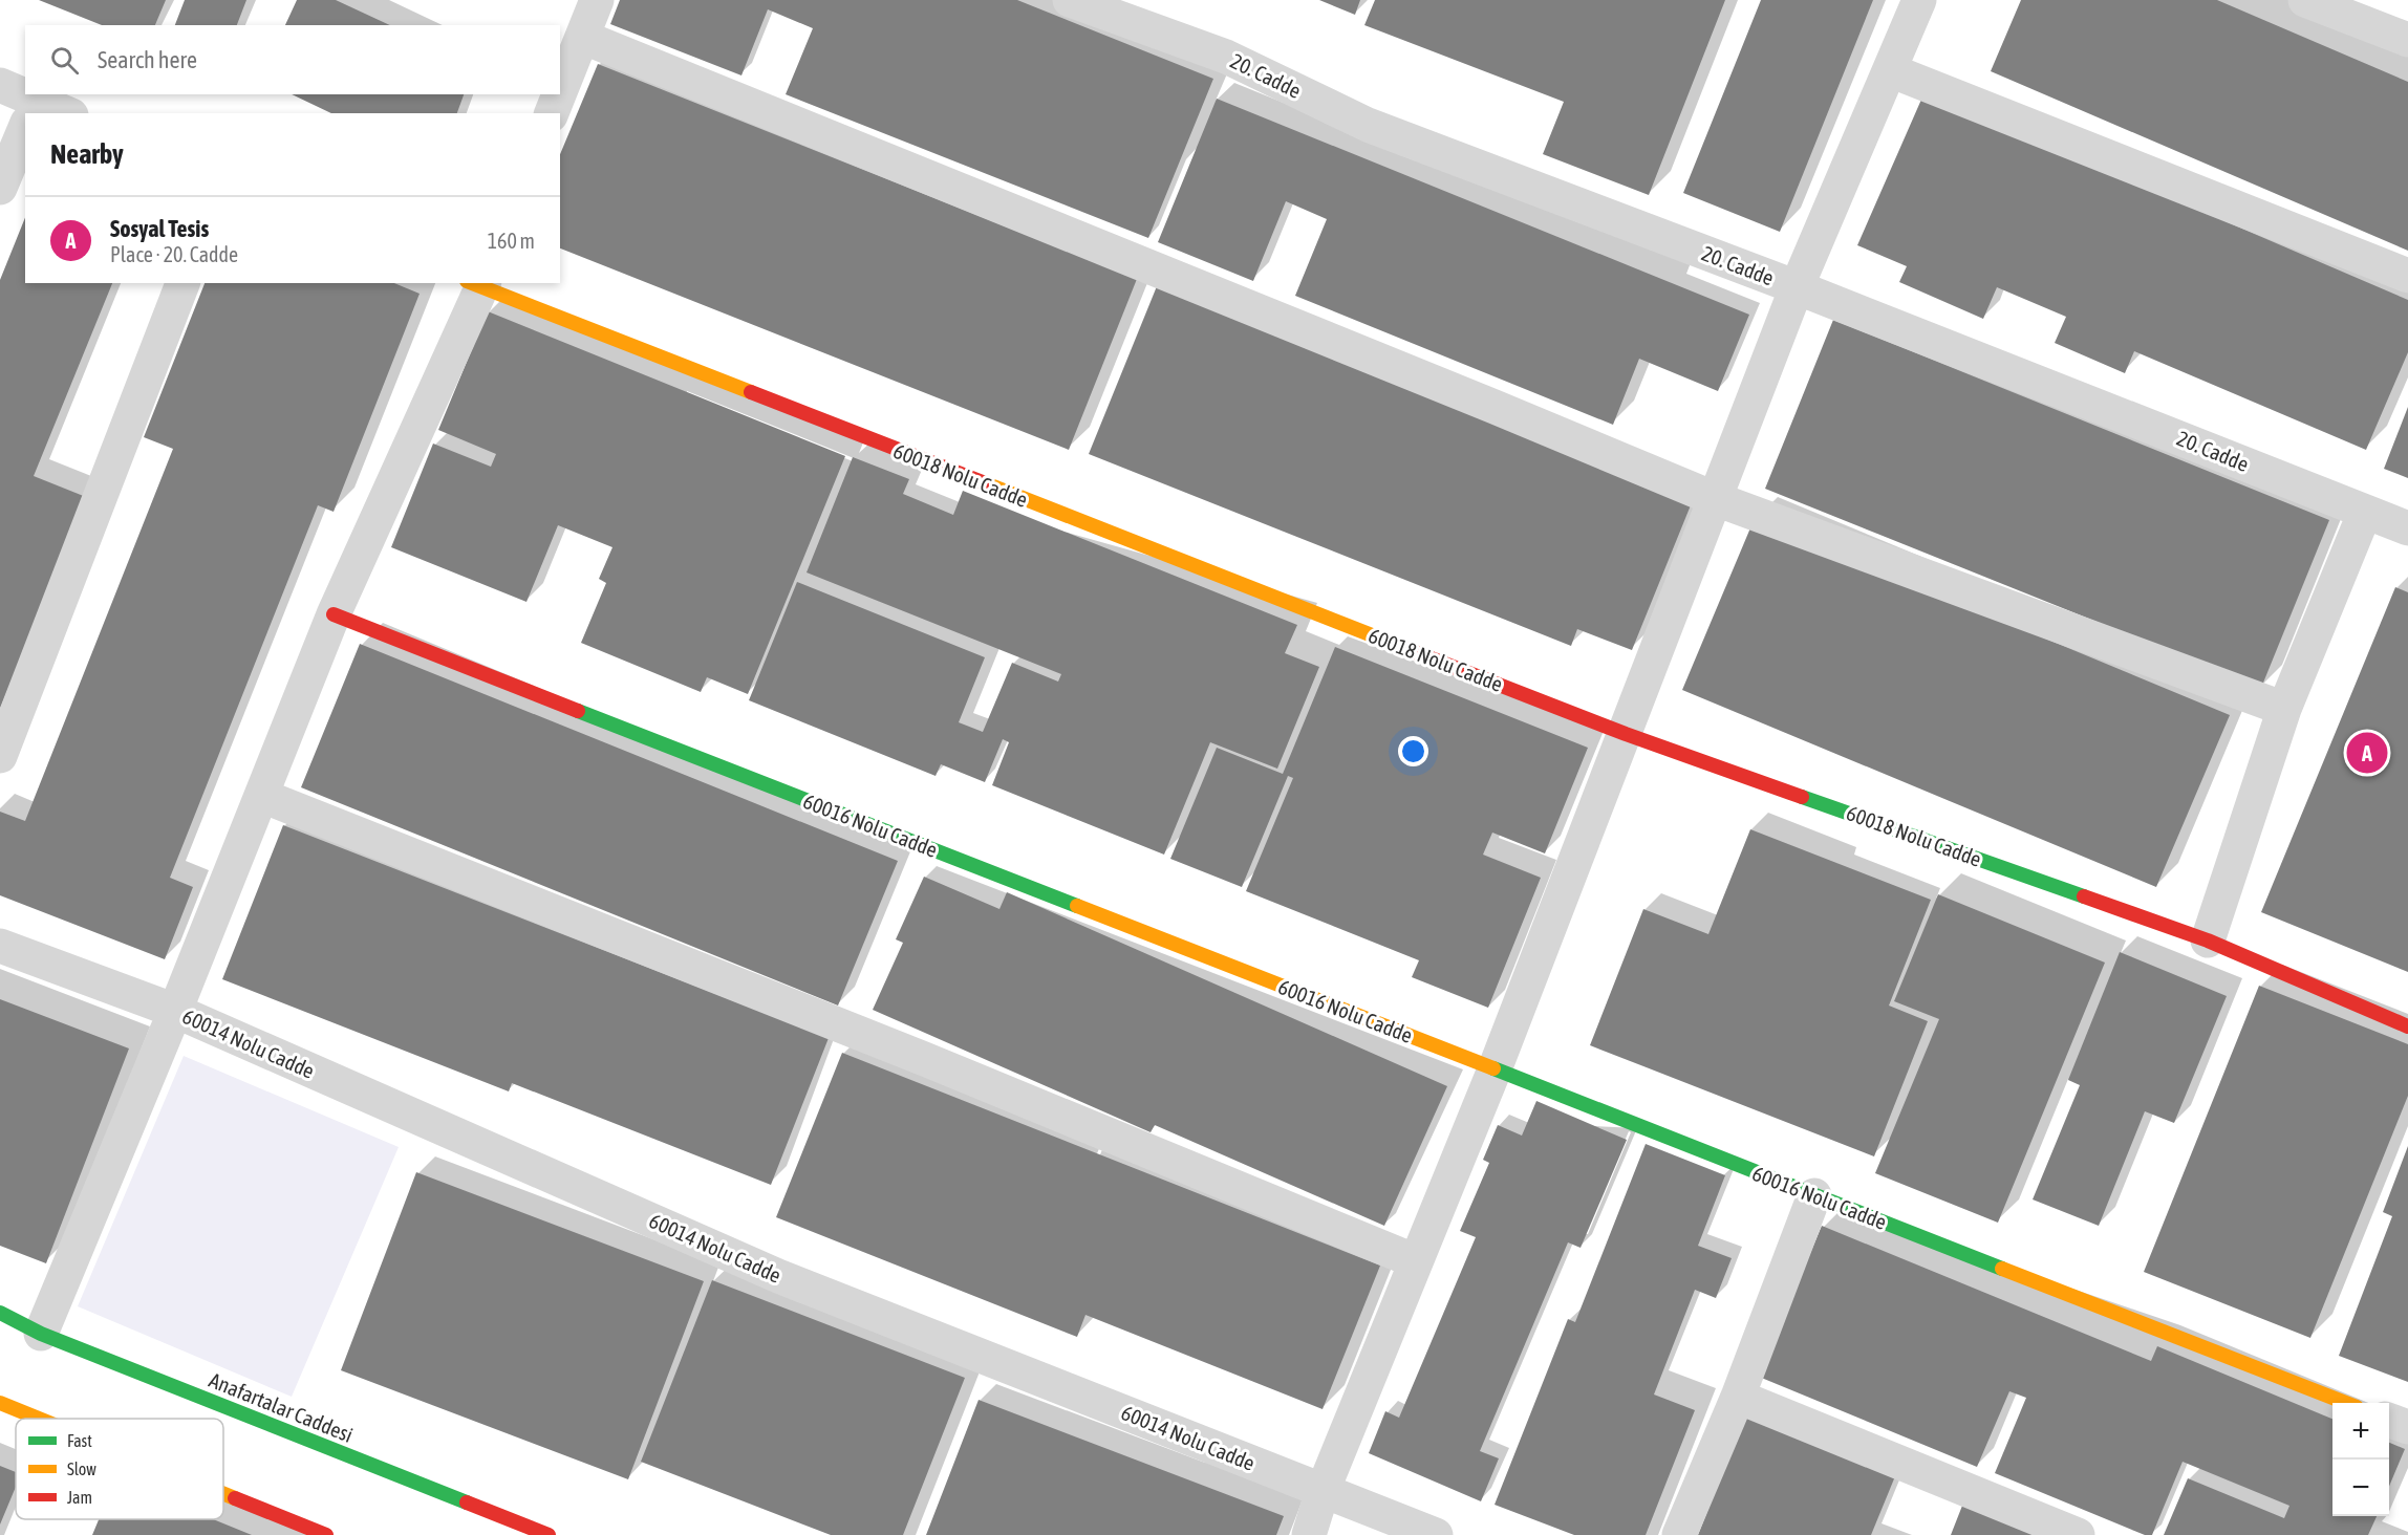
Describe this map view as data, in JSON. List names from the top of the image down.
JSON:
{
  "streets": {
    "street": [
      "20. Cadde",
      "60018 Nolu Cadde",
      "60016 Nolu Cadde",
      "60014 Nolu Cadde",
      "Anafartalar Caddesi"
    ]
  },
  "legend": ["Fast", "Slow", "Jam"],
  "page": {
    "search": "Search here",
    "heading": "Nearby",
    "list": [
      {
        "mark": "A",
        "name": "Sosyal Tesis",
        "note": "Place · 20. Cadde",
        "value": "160 m"
      }
    ],
    "pins": "A",
    "map_buttons": ["+", "−"]
  }
}
